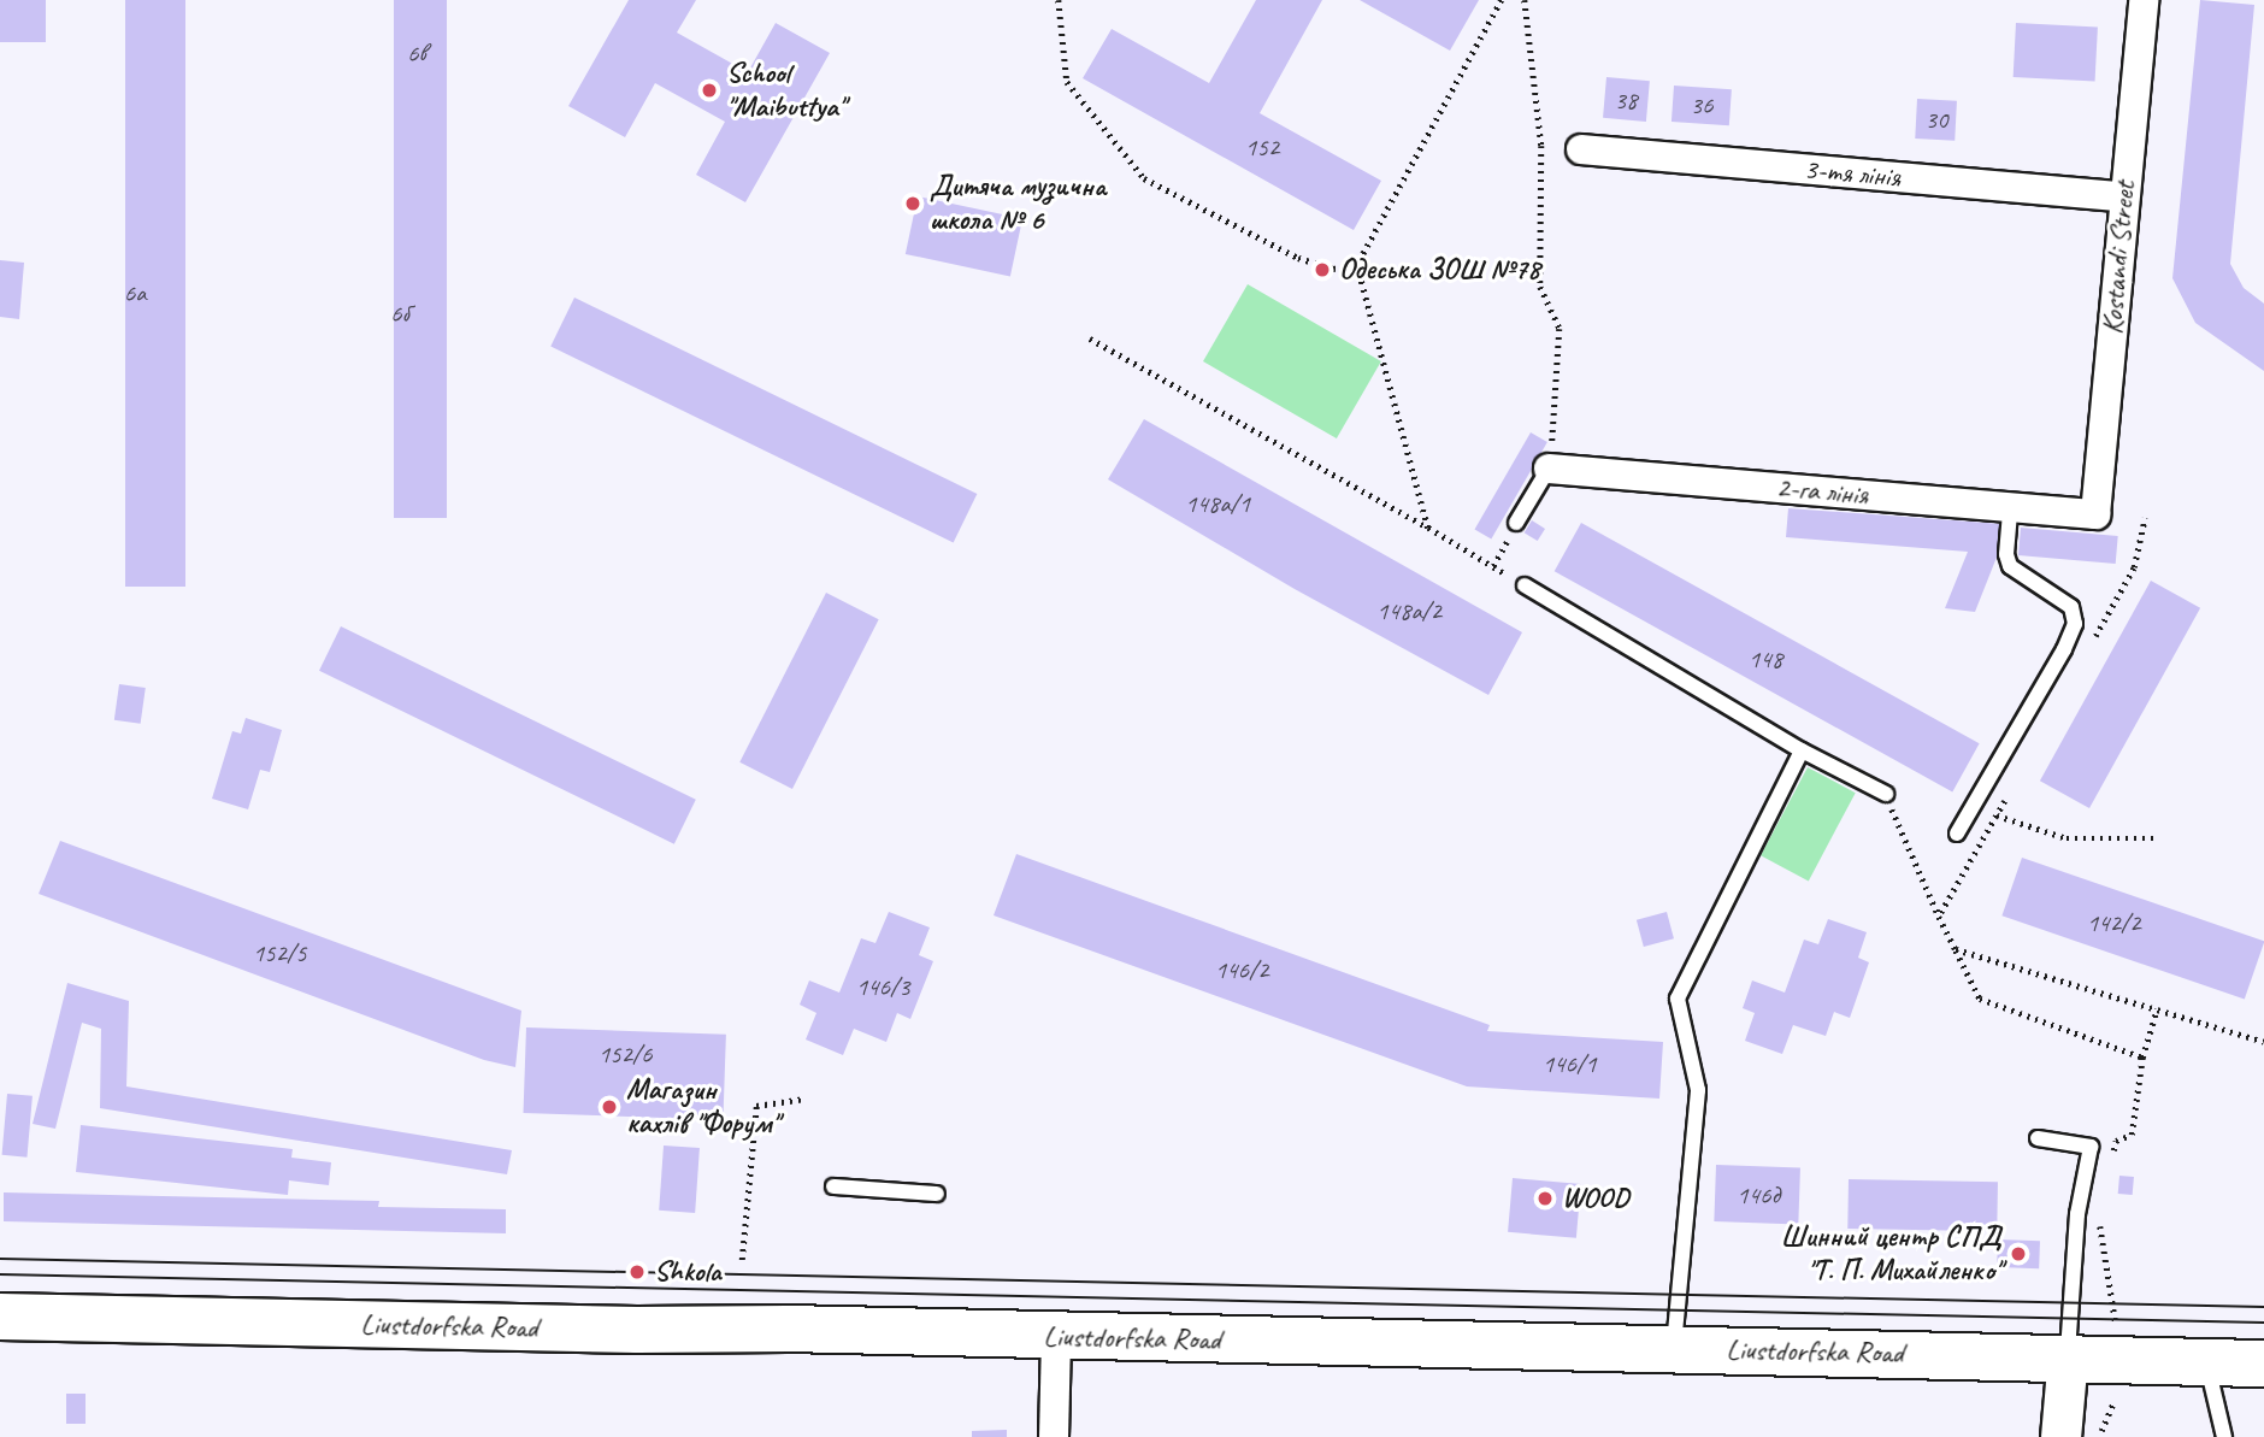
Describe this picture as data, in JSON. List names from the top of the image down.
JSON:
{
  "streets": {
    "main road": ["Liustdorfska Road"],
    "street": ["3-тя лінія", "Kostandi Street", "2-га лінія"]
  },
  "crossings": [
    ["3-тя лінія", "Kostandi Street"],
    ["Kostandi Street", "2-га лінія"]
  ],
  "places": [
    "School \"Maibuttya\"",
    "Дитяча музична школа № 6",
    "Одеська ЗОШ №78",
    "Магазин кахлів \"Форум\"",
    "WOOD",
    "Шинний центр СПД \"Т. П. Михайленко\"",
    "Shkola"
  ],
  "house_numbers": [
    "6в",
    "38",
    "36",
    "30",
    "152",
    "6а",
    "6б",
    "148а/1",
    "148а/2",
    "148",
    "142/2",
    "152/5",
    "146/2",
    "146/3",
    "152/6",
    "146/1",
    "146д"
  ]
}
